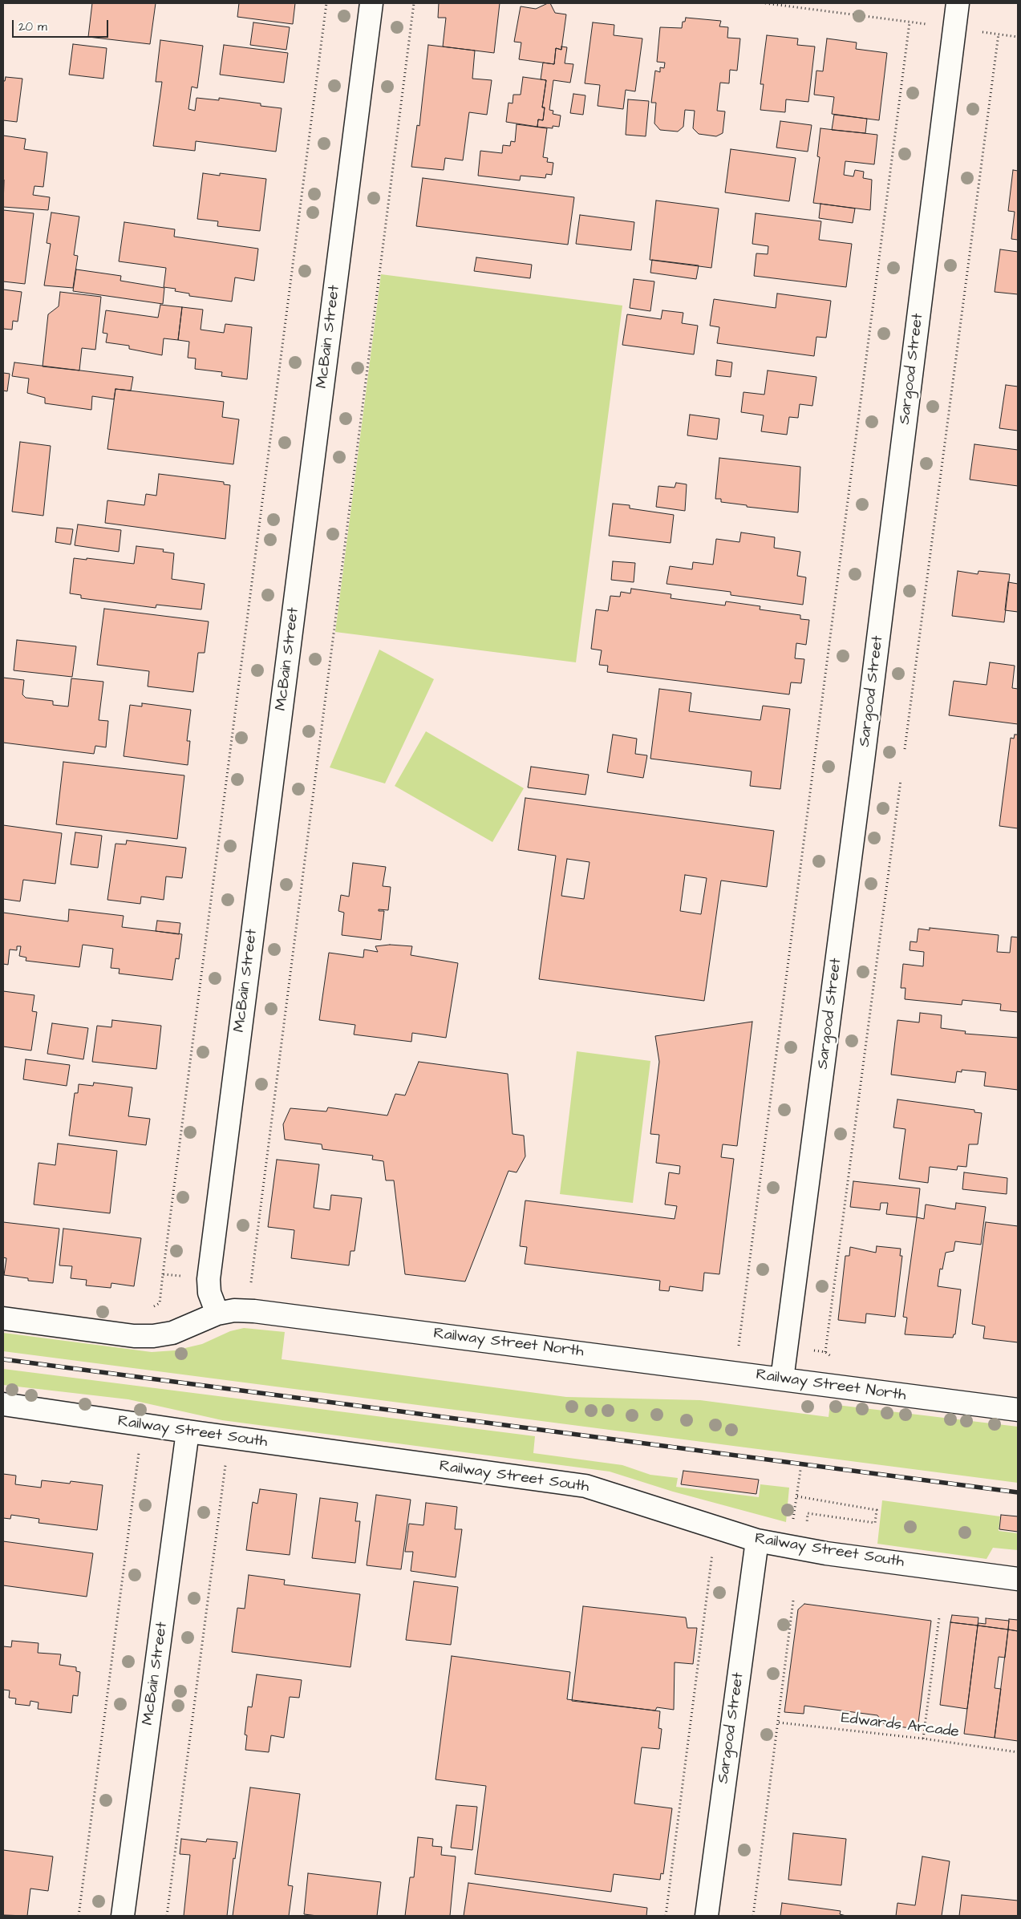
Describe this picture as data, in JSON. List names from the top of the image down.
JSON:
{
  "streets": {
    "street": [
      "McBain Street",
      "Sargood Street",
      "Railway Street North",
      "Railway Street South"
    ],
    "path": ["Edwards Arcade"]
  },
  "crossings": [
    ["McBain Street", "Railway Street North"],
    ["McBain Street", "Railway Street South"],
    ["Sargood Street", "Railway Street North"],
    ["Sargood Street", "Railway Street South"]
  ],
  "scale_bar": "20 m"
}
